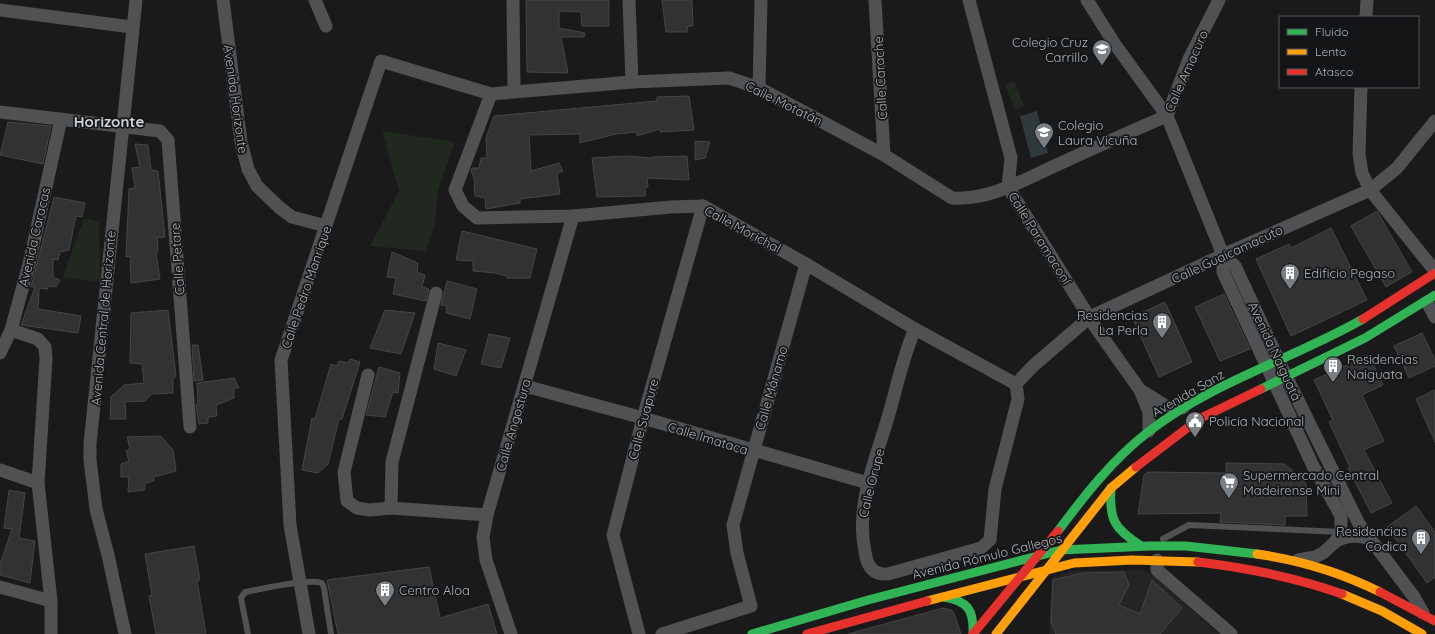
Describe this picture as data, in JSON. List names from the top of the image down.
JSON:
{
  "streets": {
    "main road": ["Avenida Sanz", "Avenida Rómulo Gallegos"],
    "street": [
      "Calle Amacuro",
      "Calle Carache",
      "Avenida Horizonte",
      "Calle Motatán",
      "Calle Morichal",
      "Avenida Caracas",
      "Calle Paramaconí",
      "Calle Guaicamacuto",
      "Calle Petare",
      "Calle Pedro Manrique",
      "Avenida Central de Horizonte",
      "Avenida Naiguatá",
      "Calle Mánamo",
      "Calle Suapure",
      "Calle Angostura",
      "Calle Imataca",
      "Calle Orupe"
    ]
  },
  "crossings": [
    ["Calle Amacuro", "Calle Motatán"],
    ["Calle Amacuro", "Calle Paramaconí"],
    ["Calle Amacuro", "Avenida Naiguatá"],
    ["Calle Carache", "Calle Motatán"],
    ["Avenida Horizonte", "Calle Pedro Manrique"],
    ["Calle Motatán", "Calle Morichal"],
    ["Calle Motatán", "Calle Paramaconí"],
    ["Calle Motatán", "Calle Pedro Manrique"],
    ["Calle Morichal", "Calle Guaicamacuto"],
    ["Calle Morichal", "Calle Pedro Manrique"],
    ["Calle Morichal", "Calle Mánamo"],
    ["Calle Morichal", "Calle Suapure"],
    ["Calle Morichal", "Calle Angostura"],
    ["Calle Morichal", "Calle Orupe"],
    ["Avenida Caracas", "Calle Petare"],
    ["Calle Paramaconí", "Calle Guaicamacuto"],
    ["Calle Paramaconí", "Avenida Sanz"],
    ["Calle Guaicamacuto", "Avenida Naiguatá"],
    ["Calle Guaicamacuto", "Calle Orupe"],
    ["Calle Petare", "Avenida Central de Horizonte"],
    ["Avenida Naiguatá", "Avenida Sanz"],
    ["Avenida Naiguatá", "Avenida Rómulo Gallegos"],
    ["Calle Mánamo", "Calle Imataca"],
    ["Avenida Sanz", "Avenida Rómulo Gallegos"],
    ["Calle Suapure", "Calle Imataca"],
    ["Calle Angostura", "Calle Imataca"],
    ["Calle Imataca", "Calle Orupe"]
  ],
  "districts": ["Horizonte"],
  "places": {
    "school or university": ["Colegio Cruz Carrillo", "Colegio Laura Vicuña"],
    "building": [
      "Edificio Pegaso",
      "Residencias La Perla",
      "Residencias Naiguata",
      "Residencias Codica",
      "Centro Aloa"
    ],
    "public building": ["Policía Nacional"],
    "supermarket": ["Supermercado Central Madeirense Mini"]
  },
  "legend": ["Fluido", "Lento", "Atasco"]
}
